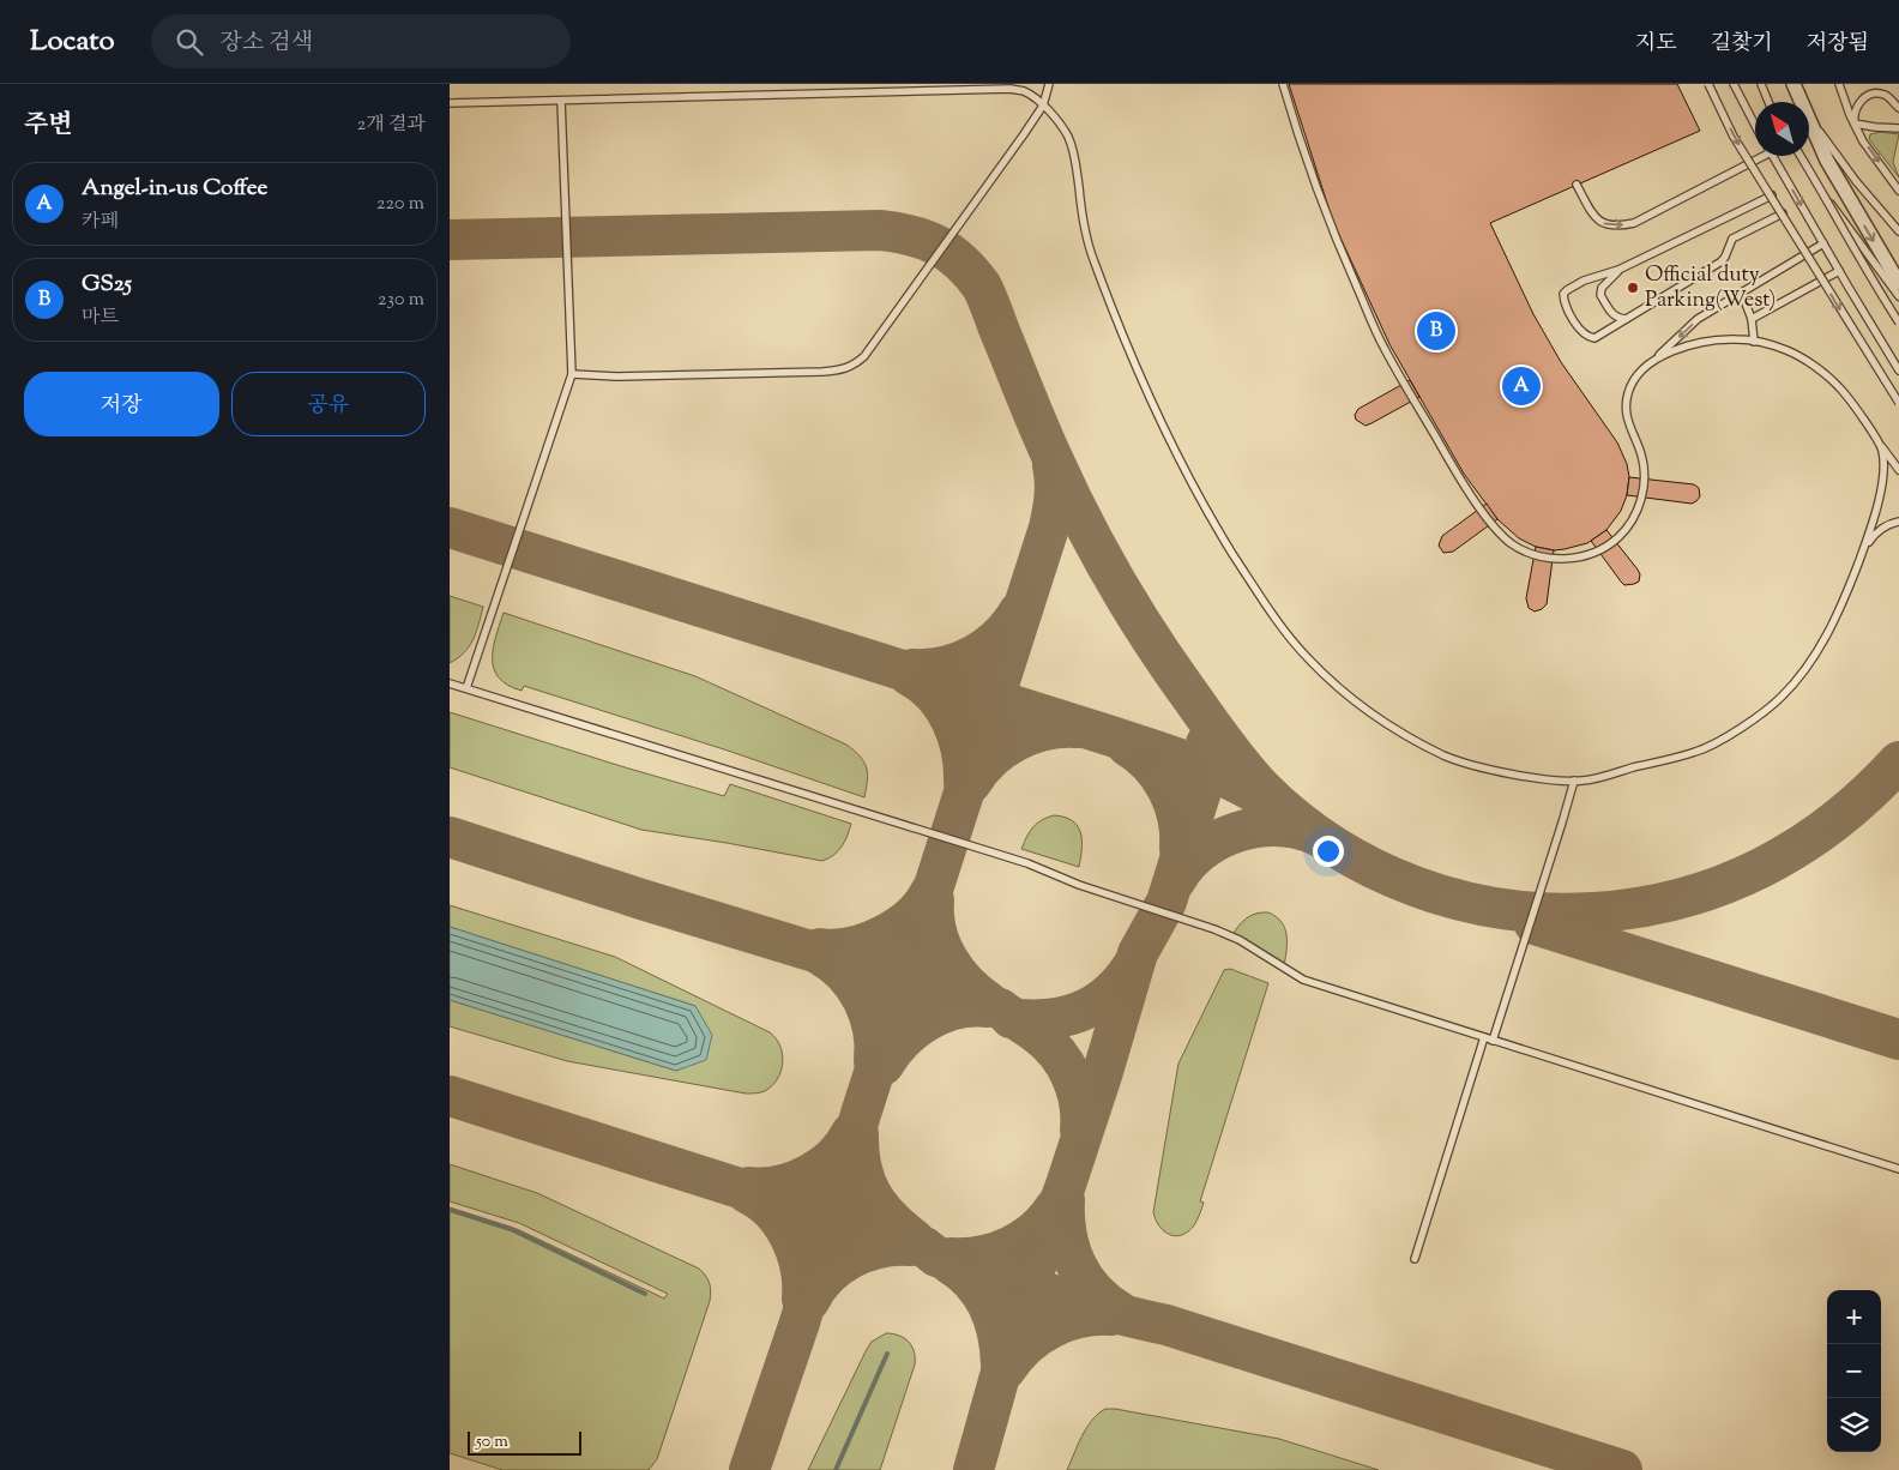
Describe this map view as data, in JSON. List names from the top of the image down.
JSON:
{
  "places": ["Official duty Parking(West)"],
  "scale_bar": "50 m",
  "north": "top left",
  "page": {
    "header": "Locato",
    "search": "장소 검색",
    "nav": ["지도", "길찾기", "저장됨"],
    "heading": ["주변", "2개 결과"],
    "list": [
      {
        "mark": "A",
        "name": "Angel-in-us Coffee",
        "note": "카페",
        "value": "220 m"
      },
      {
        "mark": "B",
        "name": "GS25",
        "note": "마트",
        "value": "230 m"
      }
    ],
    "pins": ["B", "A"],
    "buttons": ["저장", "공유"],
    "map_buttons": ["+", "−"],
    "scale": "50 m"
  }
}
